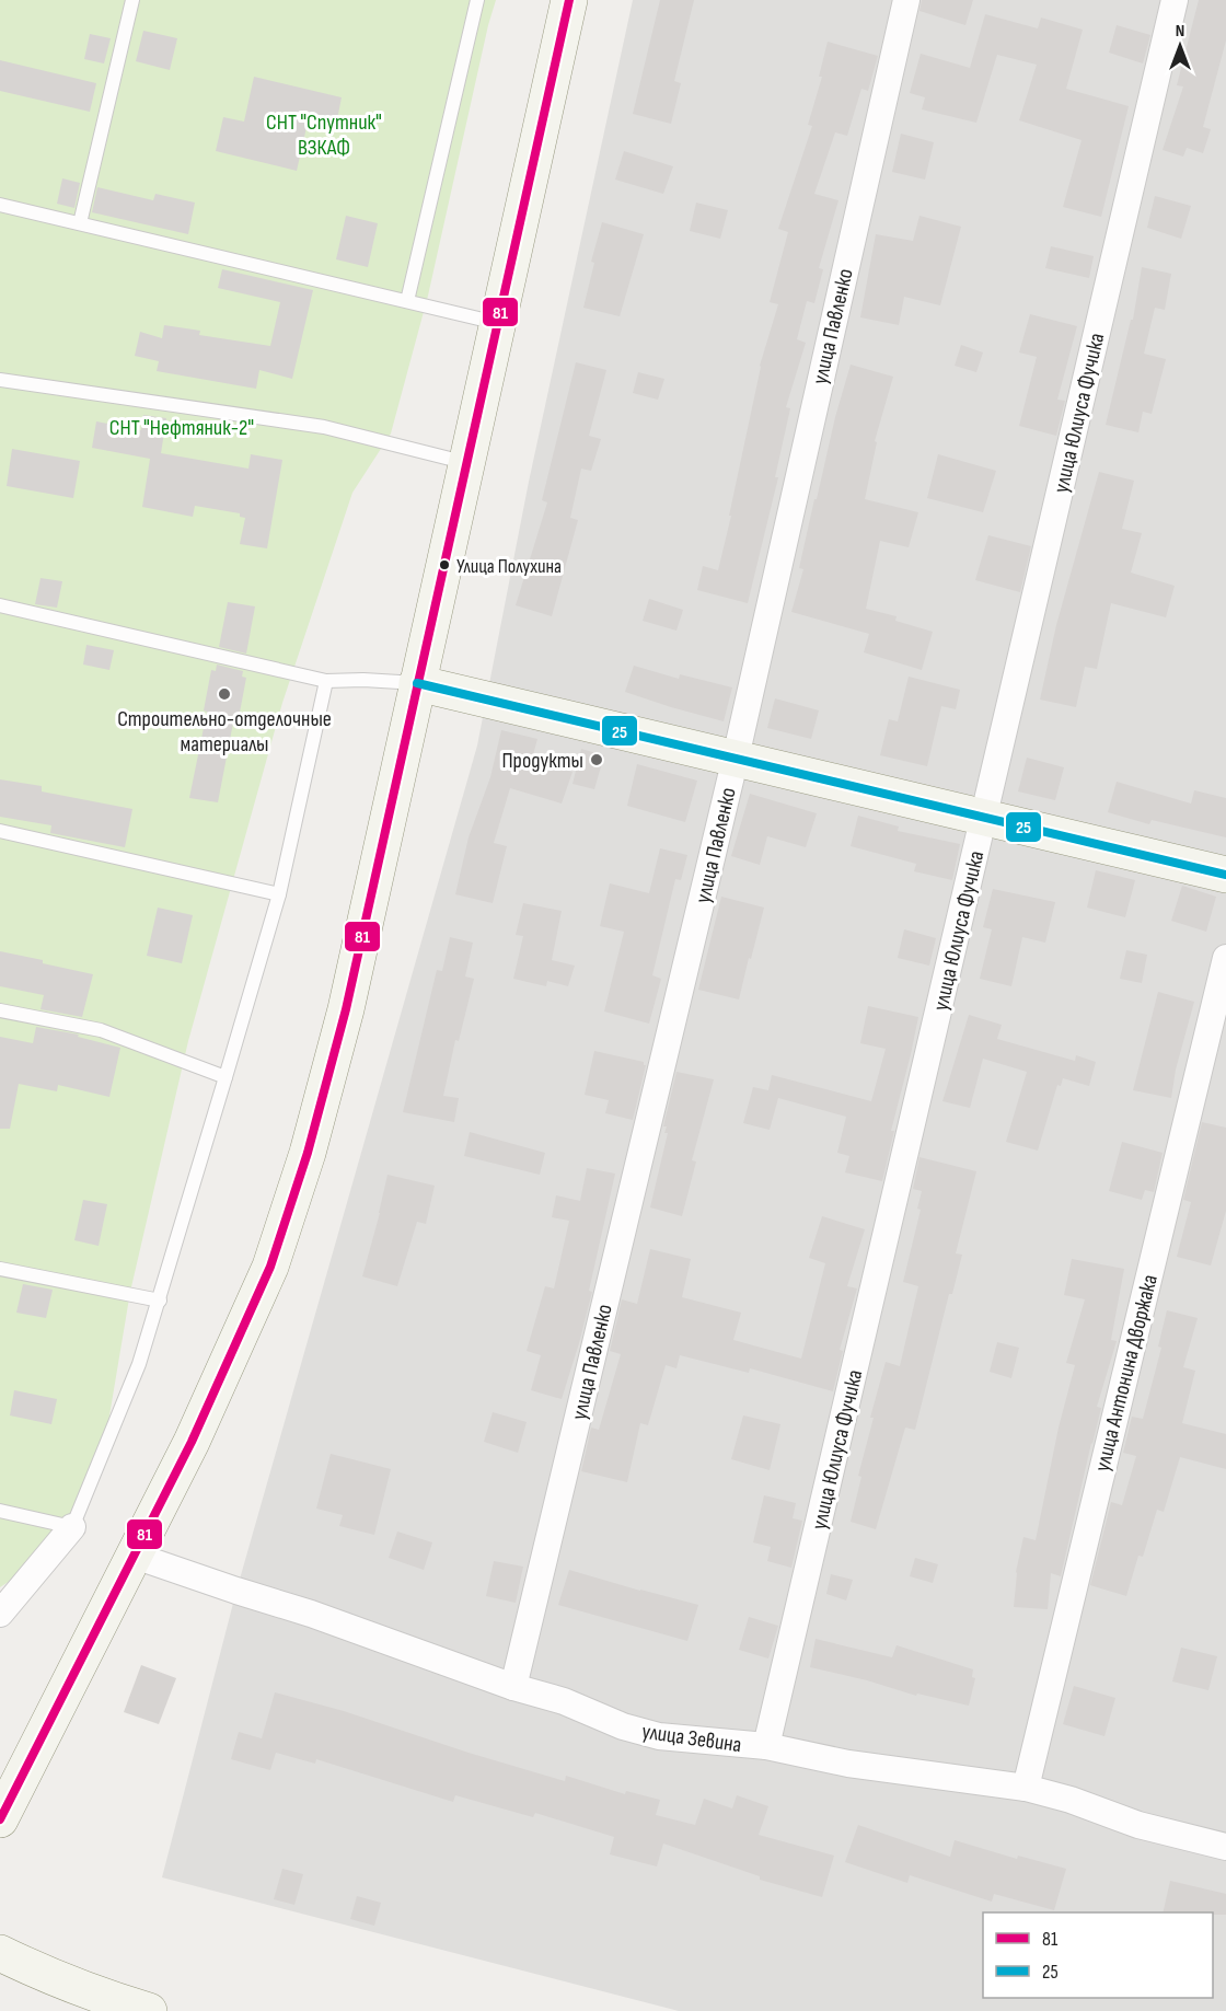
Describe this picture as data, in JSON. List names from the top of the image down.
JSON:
{
  "streets": {
    "street": [
      "улица Павленко",
      "улица Юлиуса Фучика",
      "улица Антонина Дворжака",
      "улица Зевина"
    ]
  },
  "crossings": [
    ["улица Павленко", "улица Зевина"],
    ["улица Юлиуса Фучика", "улица Зевина"],
    ["улица Антонина Дворжака", "улица Зевина"]
  ],
  "parks": ["СНТ \"Спутник\" ВЗКАФ", "СНТ \"Нефтяник-2\""],
  "places": ["Улица Полухина", "Строительно-отделочные материалы", "Продукты"],
  "lines": ["transit line 81", "transit line 25"],
  "legend": ["81", "25"],
  "north": "top"
}
